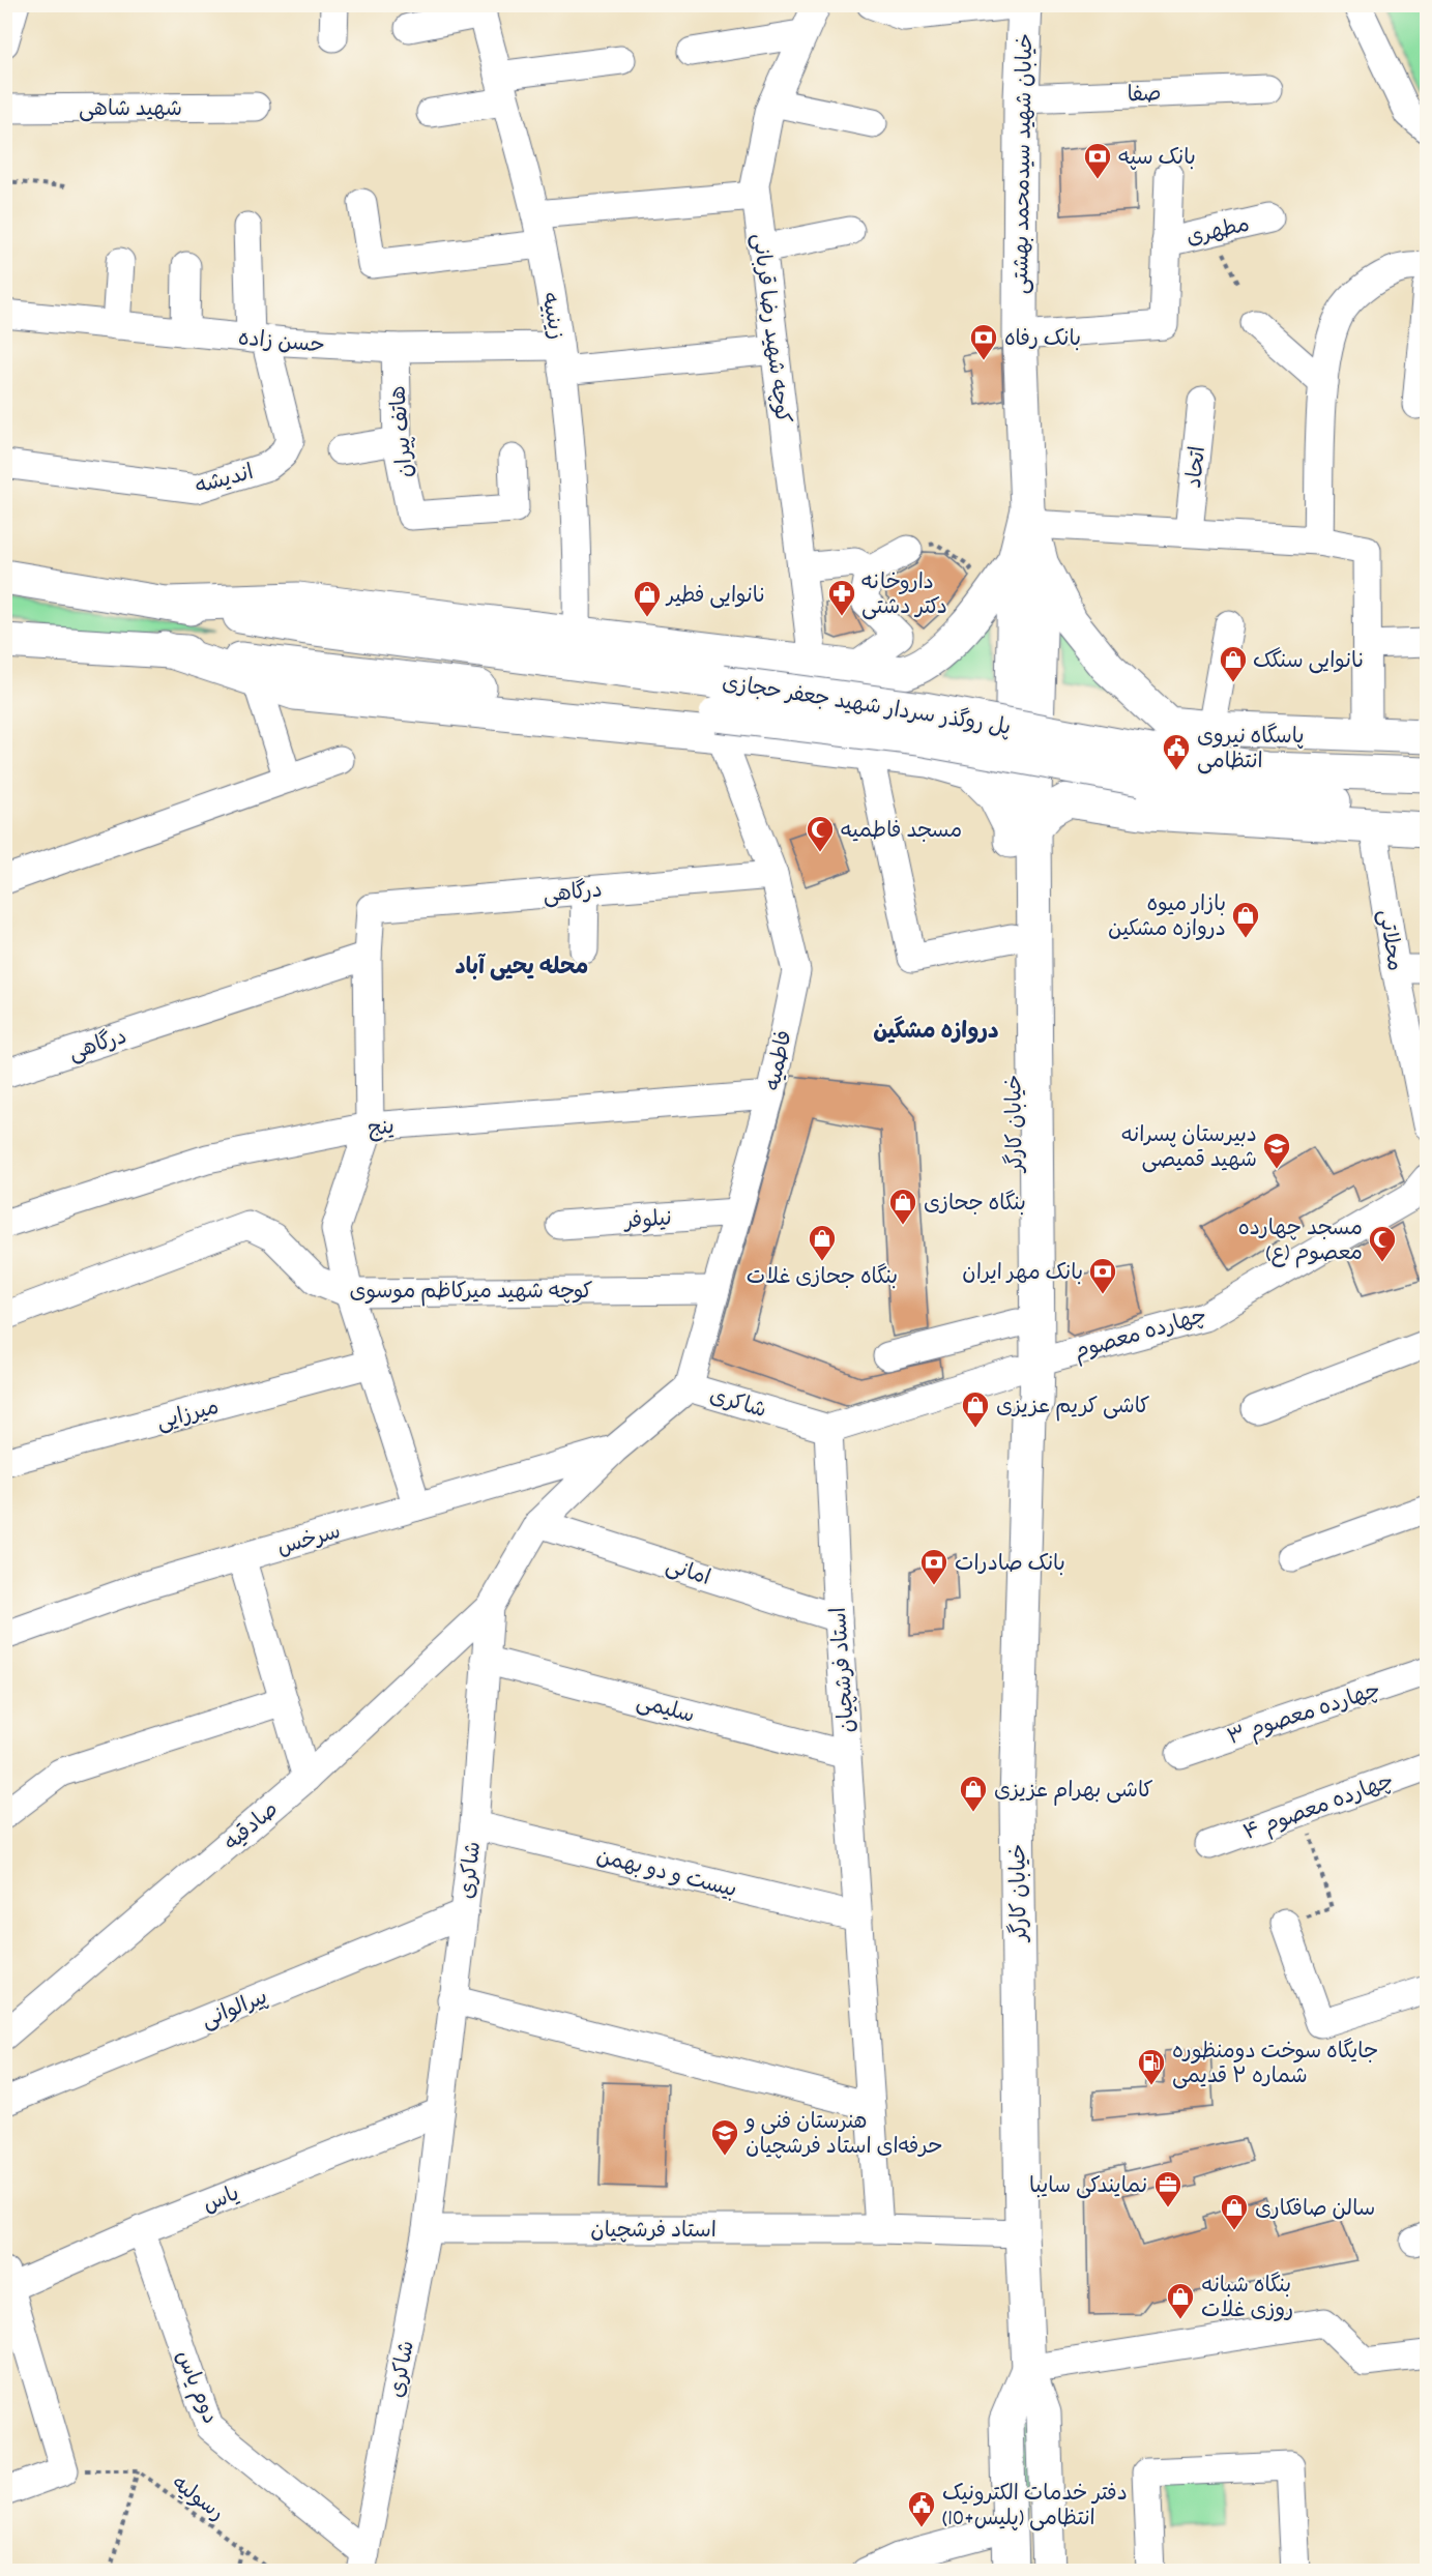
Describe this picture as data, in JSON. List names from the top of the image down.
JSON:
{
  "streets": {
    "main road": ["خیابان شهید سیدمحمد بهشتی", "پل روگذر سردار شهید جعفر حجازی", "خیابان کارگر"],
    "street": [
      "صفا",
      "شهید شاهی",
      "مطهری",
      "زینبیه",
      "کوچه شهید رضا قربانی",
      "حسن زاده",
      "هاتف پیران",
      "اتحاد",
      "اندیشه",
      "درگاهی",
      "محلاتی",
      "فاطمیه",
      "ینج",
      "نیلوفر",
      "کوچه شهید میرکاظم موسوی",
      "چهارده معصوم",
      "شاکری",
      "میرزایی",
      "سرخس",
      "امانی",
      "استاد فرشچیان",
      "سلیمی",
      "چهارده معصوم ۳",
      "چهارده معصوم ۴",
      "صادقیه",
      "بیست و دو بهمن",
      "پیرالوانی",
      "یاس",
      "دوم یاس"
    ],
    "path": ["رسولیه"]
  },
  "crossings": [
    ["صفا", "خیابان شهید سیدمحمد بهشتی"],
    ["خیابان شهید سیدمحمد بهشتی", "مطهری"],
    ["خیابان شهید سیدمحمد بهشتی", "خیابان کارگر"],
    ["زینبیه", "حسن زاده"],
    ["کوچه شهید رضا قربانی", "حسن زاده"],
    ["حسن زاده", "هاتف پیران"],
    ["حسن زاده", "اندیشه"],
    ["پل روگذر سردار شهید جعفر حجازی", "فاطمیه"],
    ["درگاهی", "فاطمیه"],
    ["فاطمیه", "ینج"],
    ["فاطمیه", "نیلوفر"],
    ["فاطمیه", "کوچه شهید میرکاظم موسوی"],
    ["فاطمیه", "شاکری"],
    ["خیابان کارگر", "چهارده معصوم"],
    ["خیابان کارگر", "استاد فرشچیان"],
    ["شاکری", "سرخس"],
    ["شاکری", "امانی"],
    ["شاکری", "استاد فرشچیان"],
    ["شاکری", "سلیمی"],
    ["شاکری", "صادقیه"],
    ["شاکری", "بیست و دو بهمن"],
    ["شاکری", "پیرالوانی"],
    ["شاکری", "یاس"],
    ["شاکری", "دوم یاس"],
    ["امانی", "استاد فرشچیان"],
    ["استاد فرشچیان", "سلیمی"],
    ["استاد فرشچیان", "بیست و دو بهمن"],
    ["یاس", "دوم یاس"]
  ],
  "districts": ["محله یحیی آباد", "دروازه مشگین"],
  "places": {
    "bank": [
      "بانک سپه",
      "بانک رفاه",
      "بانک مهر ایران",
      "بانک صادرات"
    ],
    "pharmacy": ["داروخانه دکتر دشتی"],
    "shop": [
      "نانوایی فطیر",
      "نانوایی سنگک",
      "بازار میوه دروازه مشکین",
      "بنگاه جحازی",
      "بنگاه جحازی غلات",
      "کاشی کریم عزیزی",
      "کاشی بهرام عزیزی",
      "سالن صافكارى",
      "بنگاه شبانه روزی غلات"
    ],
    "public building": ["پاسگاه نیروی انتظامی", "دفتر خدمات الکترونیک انتظامی (پلیس+10)"],
    "mosque": ["مسجد فاطمیه", "مسجد چهارده معصوم (ع)"],
    "school or university": ["دبیرستان پسرانه شهید قمیصی", "هنرستان فنی و حرفه‌ای استاد فرشچیان"],
    "fuel station": ["جایگاه سوخت دومنظوره شماره ۲ قدیمی"],
    "office": ["نمايندكى سايبا"]
  }
}
